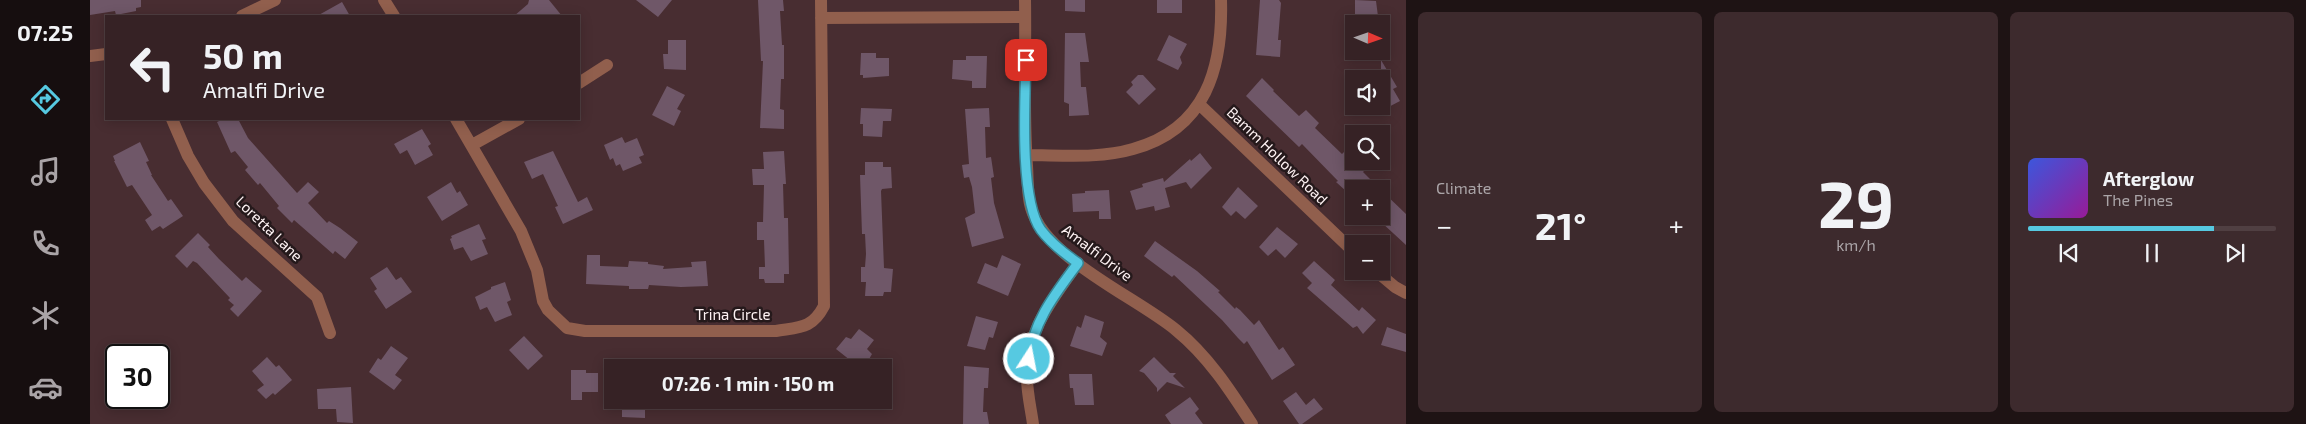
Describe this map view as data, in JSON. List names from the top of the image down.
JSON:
{
  "streets": {
    "street": [
      "Bamm Hollow Road",
      "Loretta Lane",
      "Amalfi Drive",
      "Trina Circle"
    ]
  },
  "north": "right",
  "page": {
    "tabs": "07:25",
    "tile": [
      "Climate",
      ["29", "km/h"]
    ],
    "map_buttons": ["+", "−"],
    "turn": ["50 m", "Amalfi Drive"],
    "song": ["Afterglow", "The Pines"],
    "heat": ["−", "21°", "+"],
    "limit": "30",
    "trip": "07:26 · 1 min · 150 m"
  }
}
